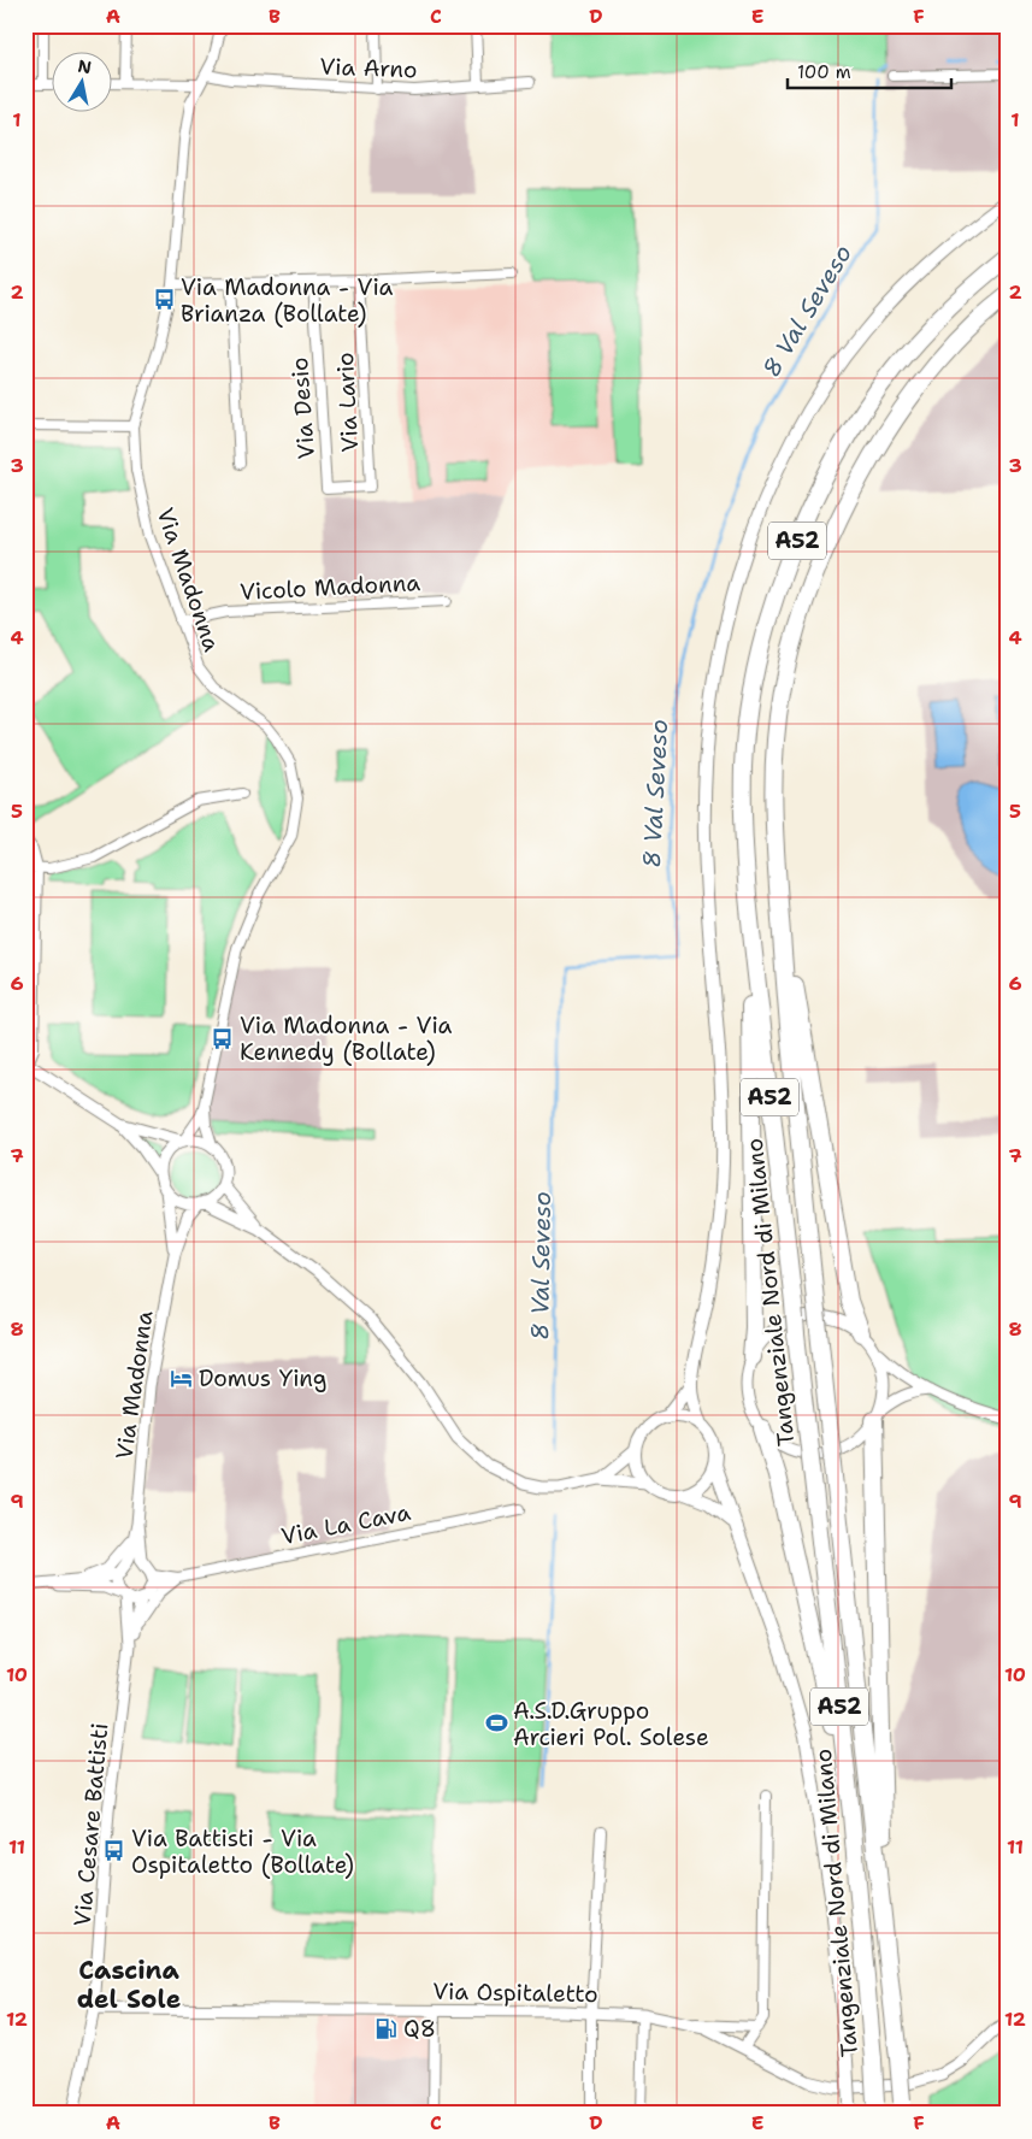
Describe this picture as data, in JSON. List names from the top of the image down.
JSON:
{
  "streets": {
    "highway": ["A52", "Tangenziale Nord di Milano"],
    "street": [
      "Via Arno",
      "Via Lario",
      "Via Desio",
      "Via Madonna",
      "Vicolo Madonna",
      "Via La Cava",
      "Via Cesare Battisti",
      "Via Ospitaletto"
    ]
  },
  "crossings": [
    ["Via Arno", "Via Madonna"],
    ["Via Lario", "Via Desio"],
    ["Via Madonna", "Vicolo Madonna"],
    ["Via La Cava", "Via Cesare Battisti"],
    ["Via Cesare Battisti", "Via Ospitaletto"]
  ],
  "districts": ["Cascina del Sole"],
  "water": ["8 Val Seveso"],
  "places": {
    "bus stop": ["Via Madonna - Via Brianza (Bollate)", "Via Madonna - Via Kennedy (Bollate)", "Via Battisti - Via Ospitaletto (Bollate)"],
    "hotel": ["Domus Ying"],
    "sports": ["A.S.D.Gruppo Arcieri Pol. Solese"],
    "fuel station": ["Q8"]
  },
  "scale_bar": "100 m",
  "north": "top",
  "grid": {
    "columns": [
      "A",
      "B",
      "C",
      "D",
      "E",
      "F"
    ],
    "rows": [
      "1",
      "2",
      "3",
      "4",
      "5",
      "6",
      "7",
      "8",
      "9",
      "10",
      "11",
      "12"
    ]
  }
}
